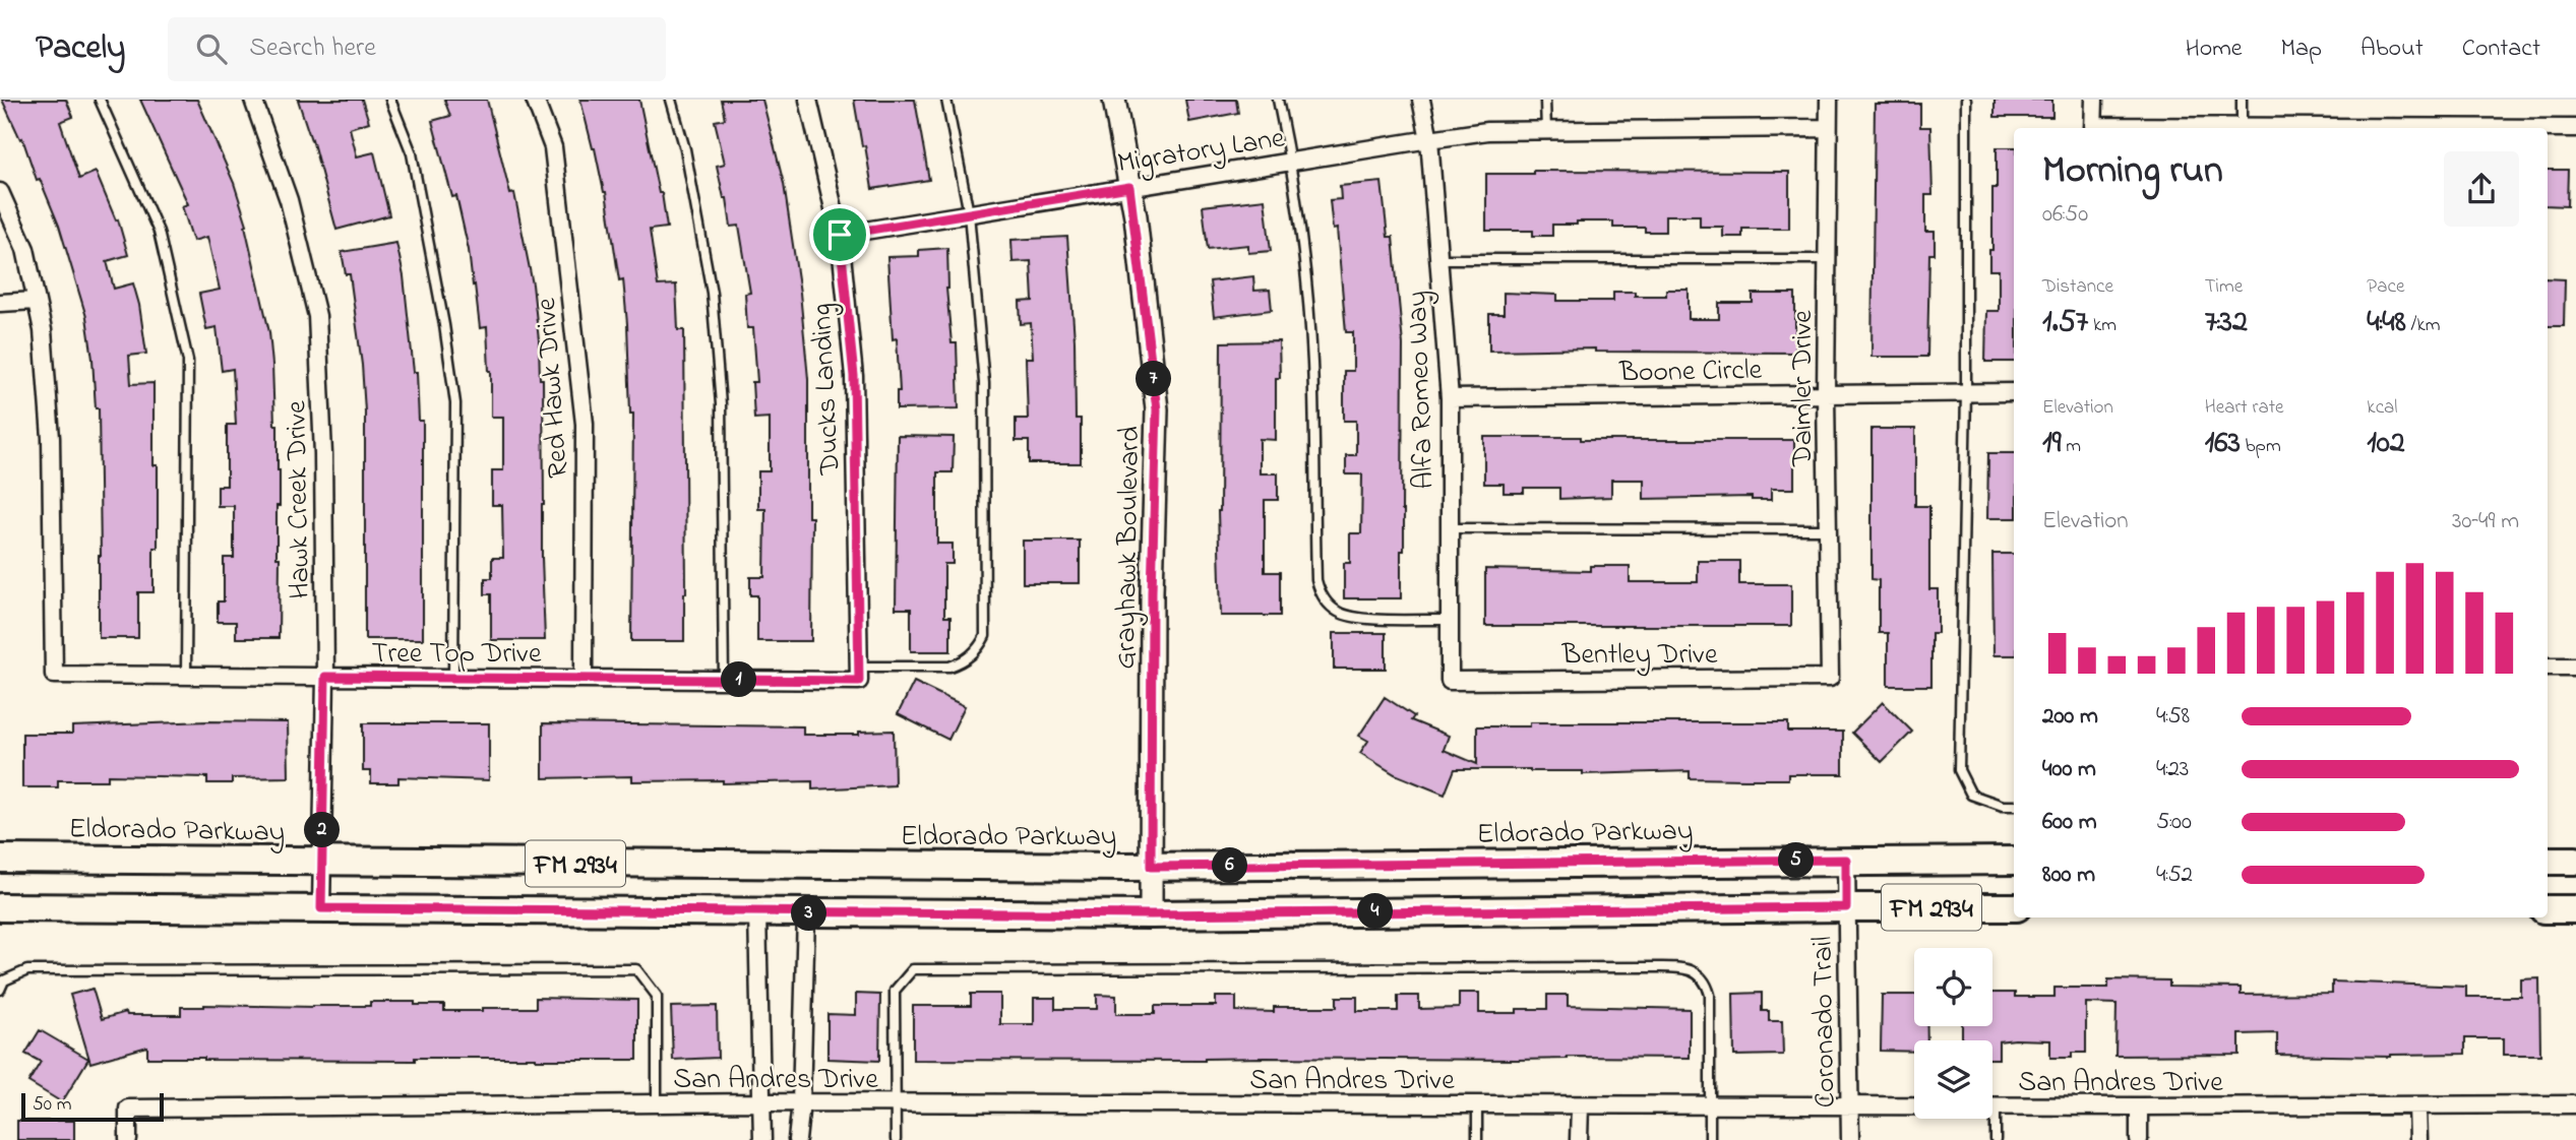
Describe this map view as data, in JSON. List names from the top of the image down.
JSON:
{
  "streets": {
    "main road": ["Eldorado Parkway", "FM 2934"],
    "street": [
      "Migratory Lane",
      "Boone Circle",
      "Red Hawk Drive",
      "Daimler Drive",
      "Ducks Landing",
      "Alfa Romeo Way",
      "Hawk Creek Drive",
      "Grayhawk Boulevard",
      "Tree Top Drive",
      "Bentley Drive",
      "Coronado Trail",
      "San Andres Drive"
    ]
  },
  "crossings": [
    ["Migratory Lane", "Daimler Drive"],
    ["Migratory Lane", "Ducks Landing"],
    ["Migratory Lane", "Alfa Romeo Way"],
    ["Migratory Lane", "Grayhawk Boulevard"],
    ["Boone Circle", "Daimler Drive"],
    ["Boone Circle", "Alfa Romeo Way"],
    ["Red Hawk Drive", "Tree Top Drive"],
    ["Daimler Drive", "Bentley Drive"],
    ["Ducks Landing", "Tree Top Drive"],
    ["Alfa Romeo Way", "Bentley Drive"],
    ["Hawk Creek Drive", "Tree Top Drive"],
    ["Hawk Creek Drive", "Eldorado Parkway"],
    ["Hawk Creek Drive", "FM 2934"],
    ["Grayhawk Boulevard", "Eldorado Parkway"],
    ["Grayhawk Boulevard", "FM 2934"],
    ["Eldorado Parkway", "Coronado Trail"],
    ["FM 2934", "Coronado Trail"],
    ["Coronado Trail", "San Andres Drive"]
  ],
  "scale_bar": "50 m",
  "page": {
    "header": "Pacely",
    "search": "Search here",
    "nav": [
      "Home",
      "Map",
      "About",
      "Contact"
    ],
    "heading": ["Morning run", "06:50"],
    "stats": [
      ["Distance", "1.57 km"],
      ["Time", "7:32"],
      ["Pace", "4:48 /km"],
      ["Elevation", "19 m"],
      ["Heart rate", "163 bpm"],
      ["kcal", "102"]
    ],
    "pins": [
      "7",
      "1",
      "2",
      "5",
      "6",
      "4",
      "3"
    ],
    "chart": ["Elevation", "30–49 m"],
    "list": [
      {
        "name": "200 m",
        "note": "4:58"
      },
      {
        "name": "400 m",
        "note": "4:23"
      },
      {
        "name": "600 m",
        "note": "5:00"
      },
      {
        "name": "800 m",
        "note": "4:52"
      }
    ],
    "scale": "50 m"
  }
}
